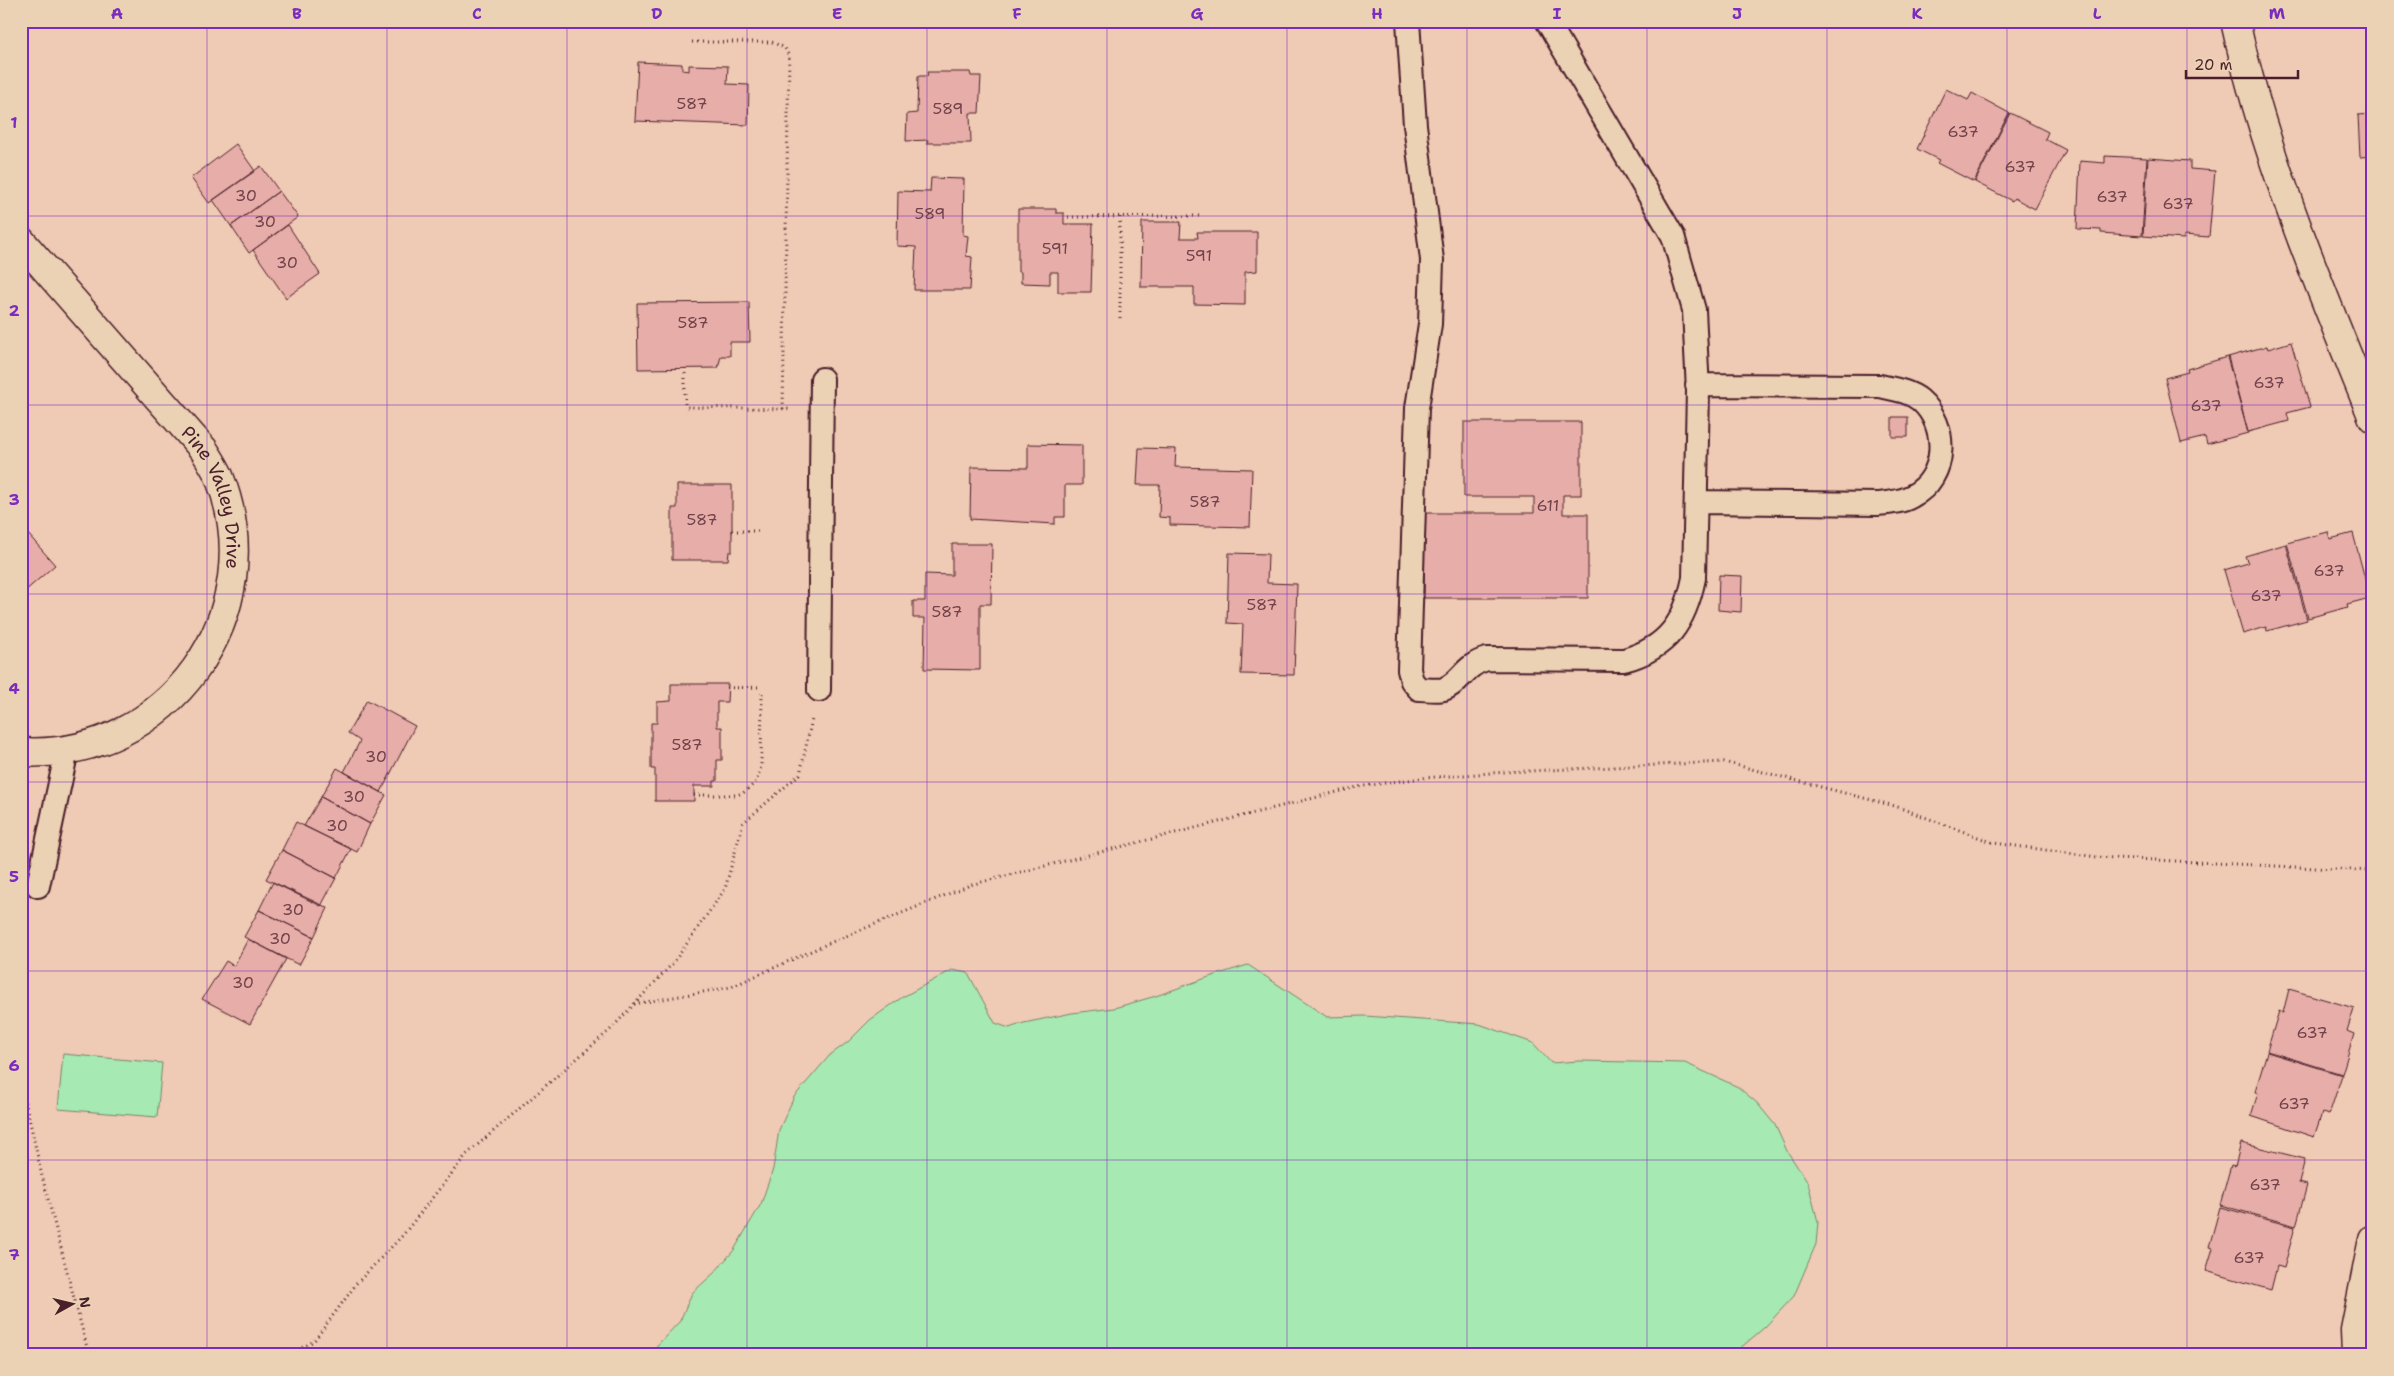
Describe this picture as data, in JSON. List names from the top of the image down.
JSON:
{
  "streets": {
    "street": ["Pine Valley Drive"]
  },
  "house_numbers": [
    "587",
    "589",
    "637",
    "637",
    "30",
    "637",
    "637",
    "589",
    "30",
    "591",
    "591",
    "30",
    "587",
    "637",
    "637",
    "587",
    "611",
    "587",
    "637",
    "637",
    "587",
    "587",
    "587",
    "30",
    "30",
    "30",
    "30",
    "30",
    "30",
    "637",
    "637",
    "637",
    "637"
  ],
  "scale_bar": "20 m",
  "north": "right",
  "grid": {
    "columns": [
      "A",
      "B",
      "C",
      "D",
      "E",
      "F",
      "G",
      "H",
      "I",
      "J",
      "K",
      "L",
      "M"
    ],
    "rows": [
      "1",
      "2",
      "3",
      "4",
      "5",
      "6",
      "7"
    ]
  }
}
